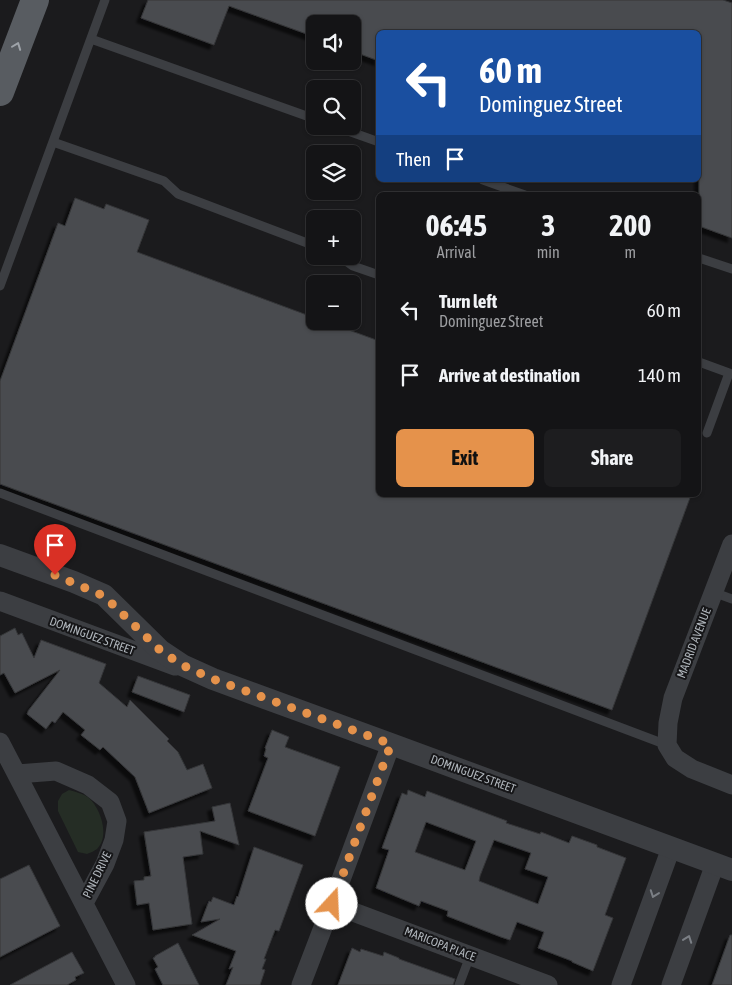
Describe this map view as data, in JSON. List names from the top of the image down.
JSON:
{
  "streets": {
    "street": [
      "DOMINGUEZ STREET",
      "MADRID AVENUE",
      "PINE DRIVE",
      "MARICOPA PLACE"
    ]
  },
  "page": {
    "map_buttons": ["+", "−"],
    "turn": ["60 m", "Dominguez Street"],
    "then": "Then",
    "eta": [
      "06:45",
      "Arrival",
      "3",
      "min",
      "200",
      "m"
    ],
    "list": [
      {
        "name": "Turn left",
        "note": "Dominguez Street",
        "value": "60 m"
      },
      {
        "name": "Arrive at destination",
        "value": "140 m"
      }
    ],
    "buttons": ["Exit", "Share"]
  }
}
